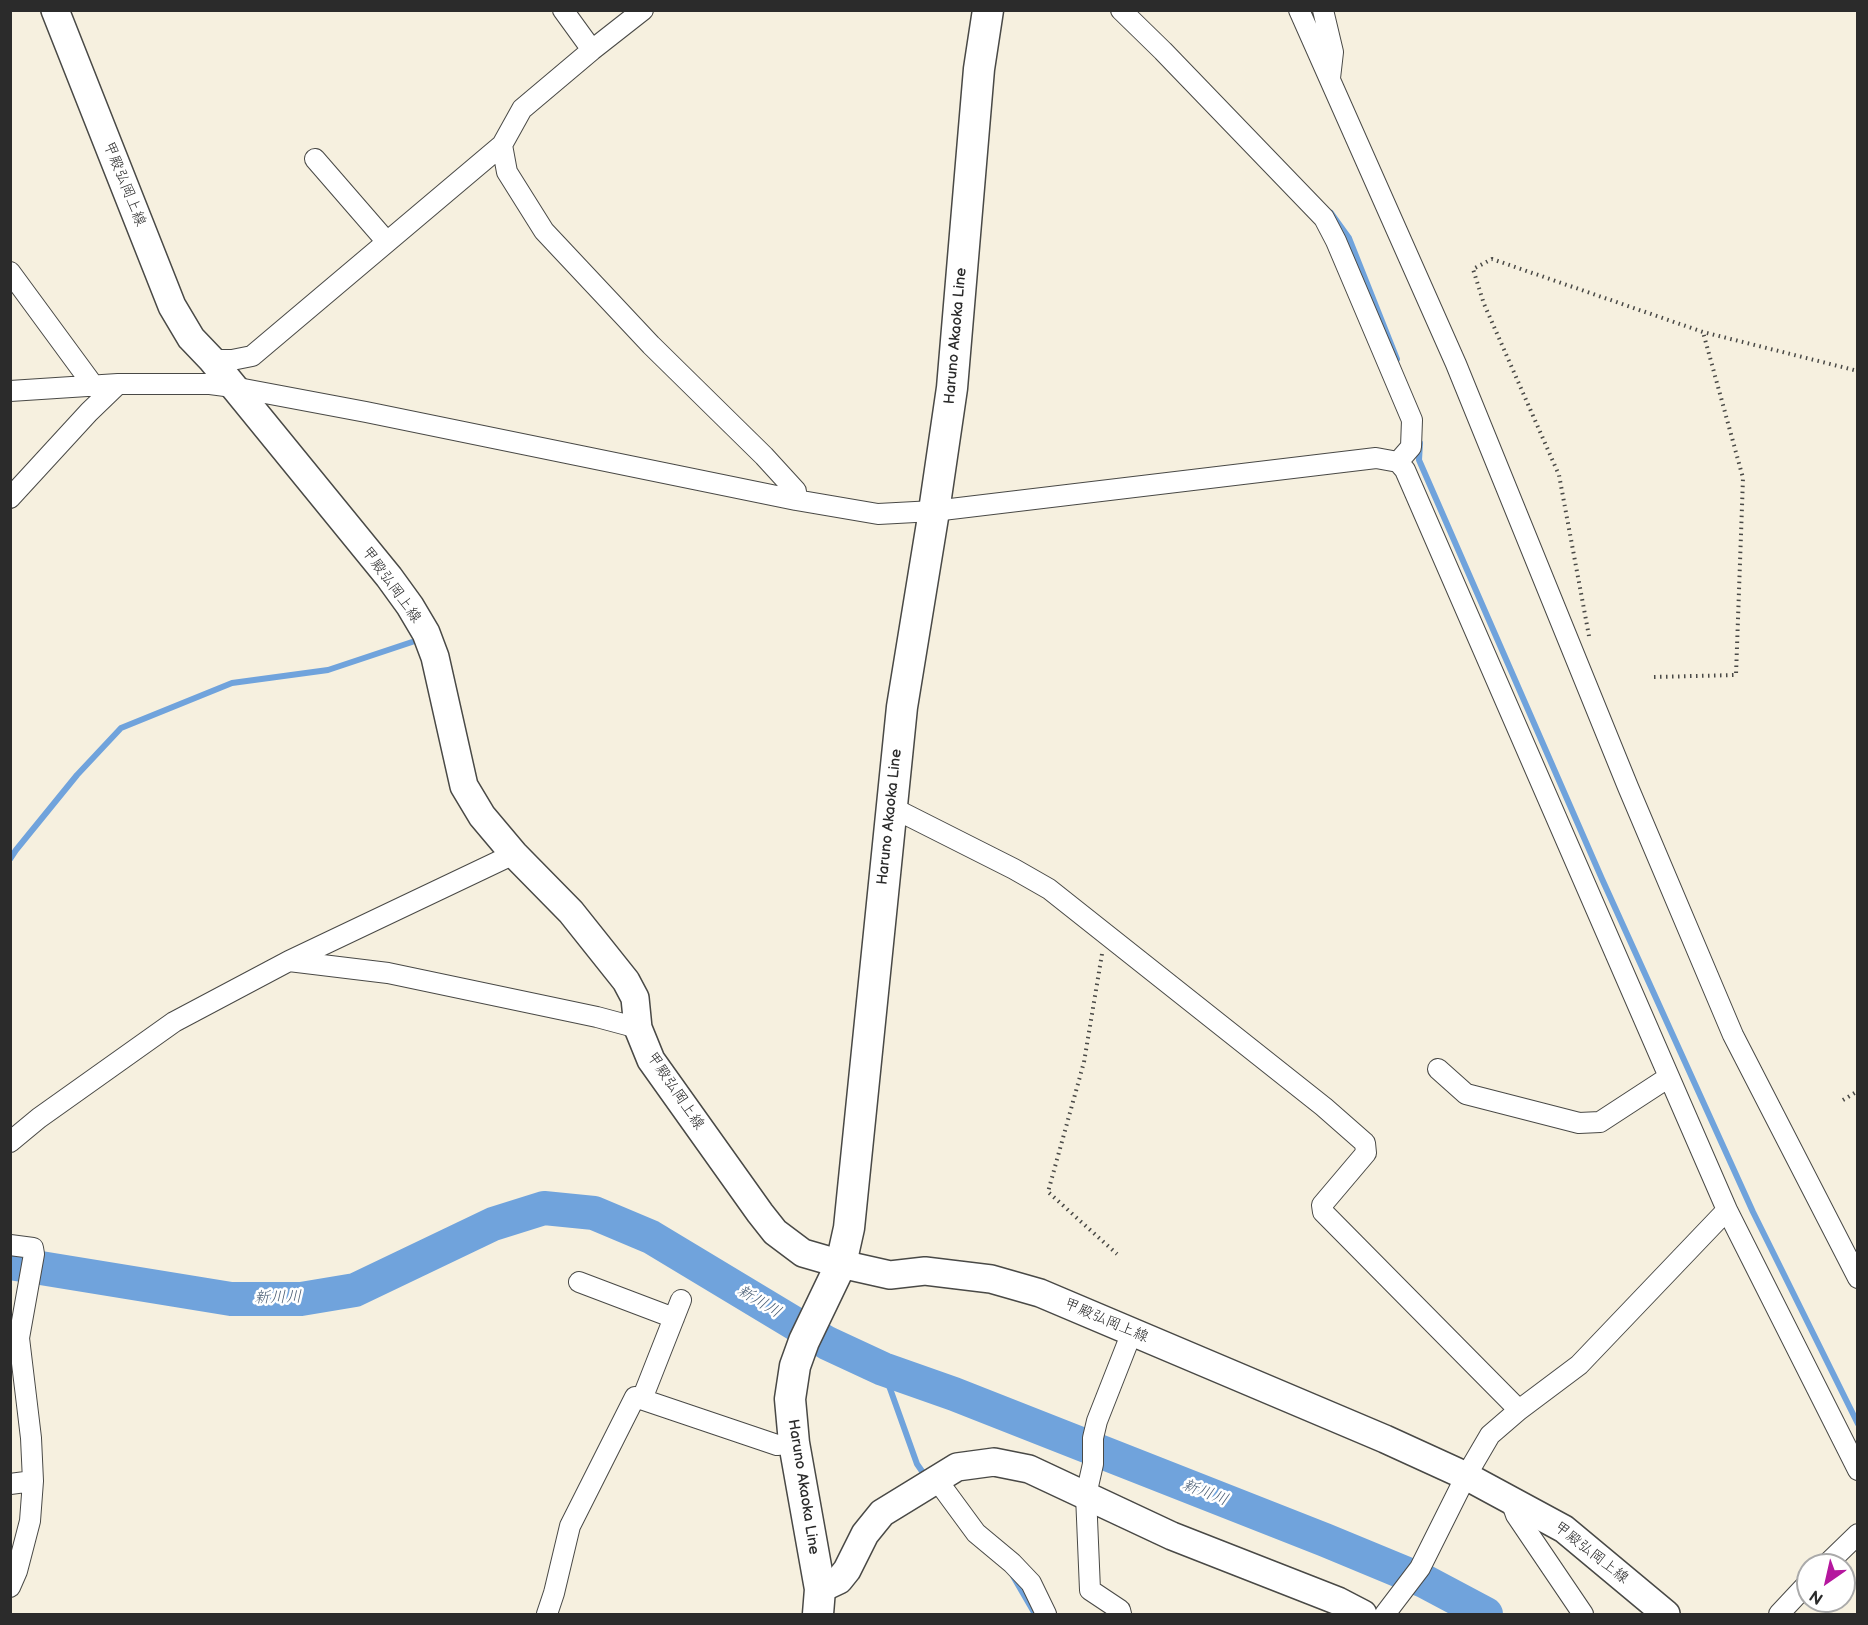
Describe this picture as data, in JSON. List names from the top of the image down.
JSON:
{
  "streets": {
    "main road": ["甲殿弘岡上線", "Haruno Akaoka Line"]
  },
  "crossings": [
    ["甲殿弘岡上線", "Haruno Akaoka Line"]
  ],
  "water": ["新川川"],
  "north": "bottom left"
}
